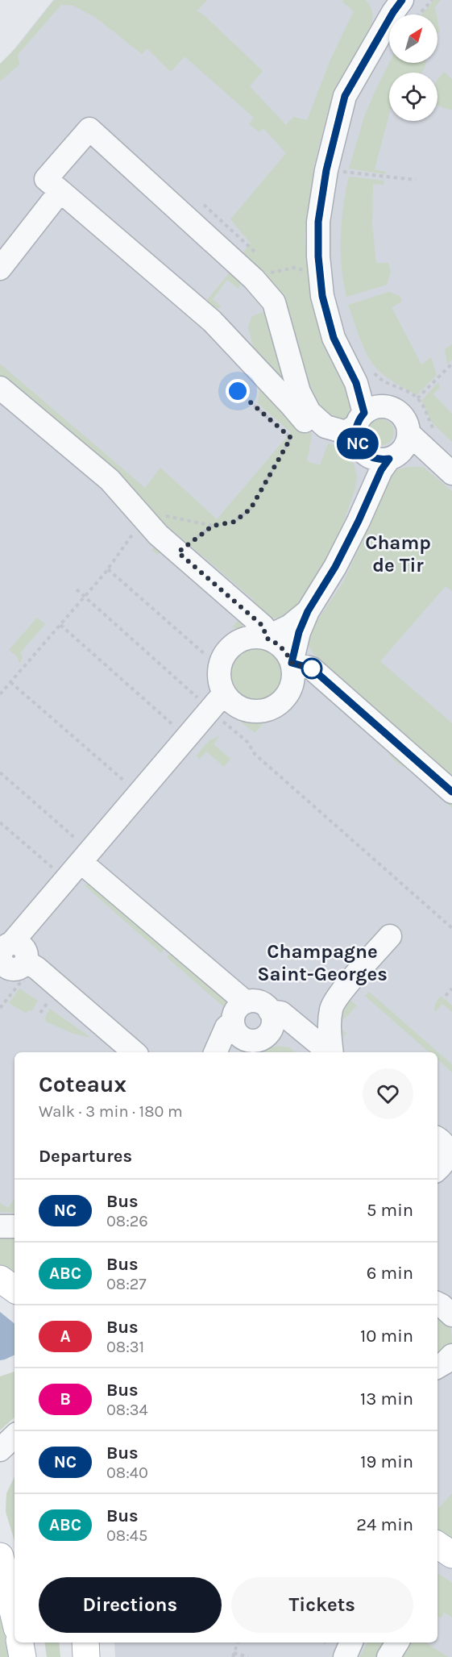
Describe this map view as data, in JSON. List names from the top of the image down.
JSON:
{
  "districts": ["Champ de Tir", "Champagne Saint-Georges"],
  "lines": ["bus line NC"],
  "north": "top right",
  "page": {
    "on_map": "NC",
    "heading": [
      ["Coteaux", "Walk · 3 min · 180 m"],
      "Departures"
    ],
    "list": [
      {
        "mark": "NC",
        "name": "Bus",
        "note": "08:26",
        "value": "5 min"
      },
      {
        "mark": "ABC",
        "name": "Bus",
        "note": "08:27",
        "value": "6 min"
      },
      {
        "mark": "A",
        "name": "Bus",
        "note": "08:31",
        "value": "10 min"
      },
      {
        "mark": "B",
        "name": "Bus",
        "note": "08:34",
        "value": "13 min"
      },
      {
        "mark": "NC",
        "name": "Bus",
        "note": "08:40",
        "value": "19 min"
      },
      {
        "mark": "ABC",
        "name": "Bus",
        "note": "08:45",
        "value": "24 min"
      }
    ],
    "buttons": ["Directions", "Tickets"]
  }
}
